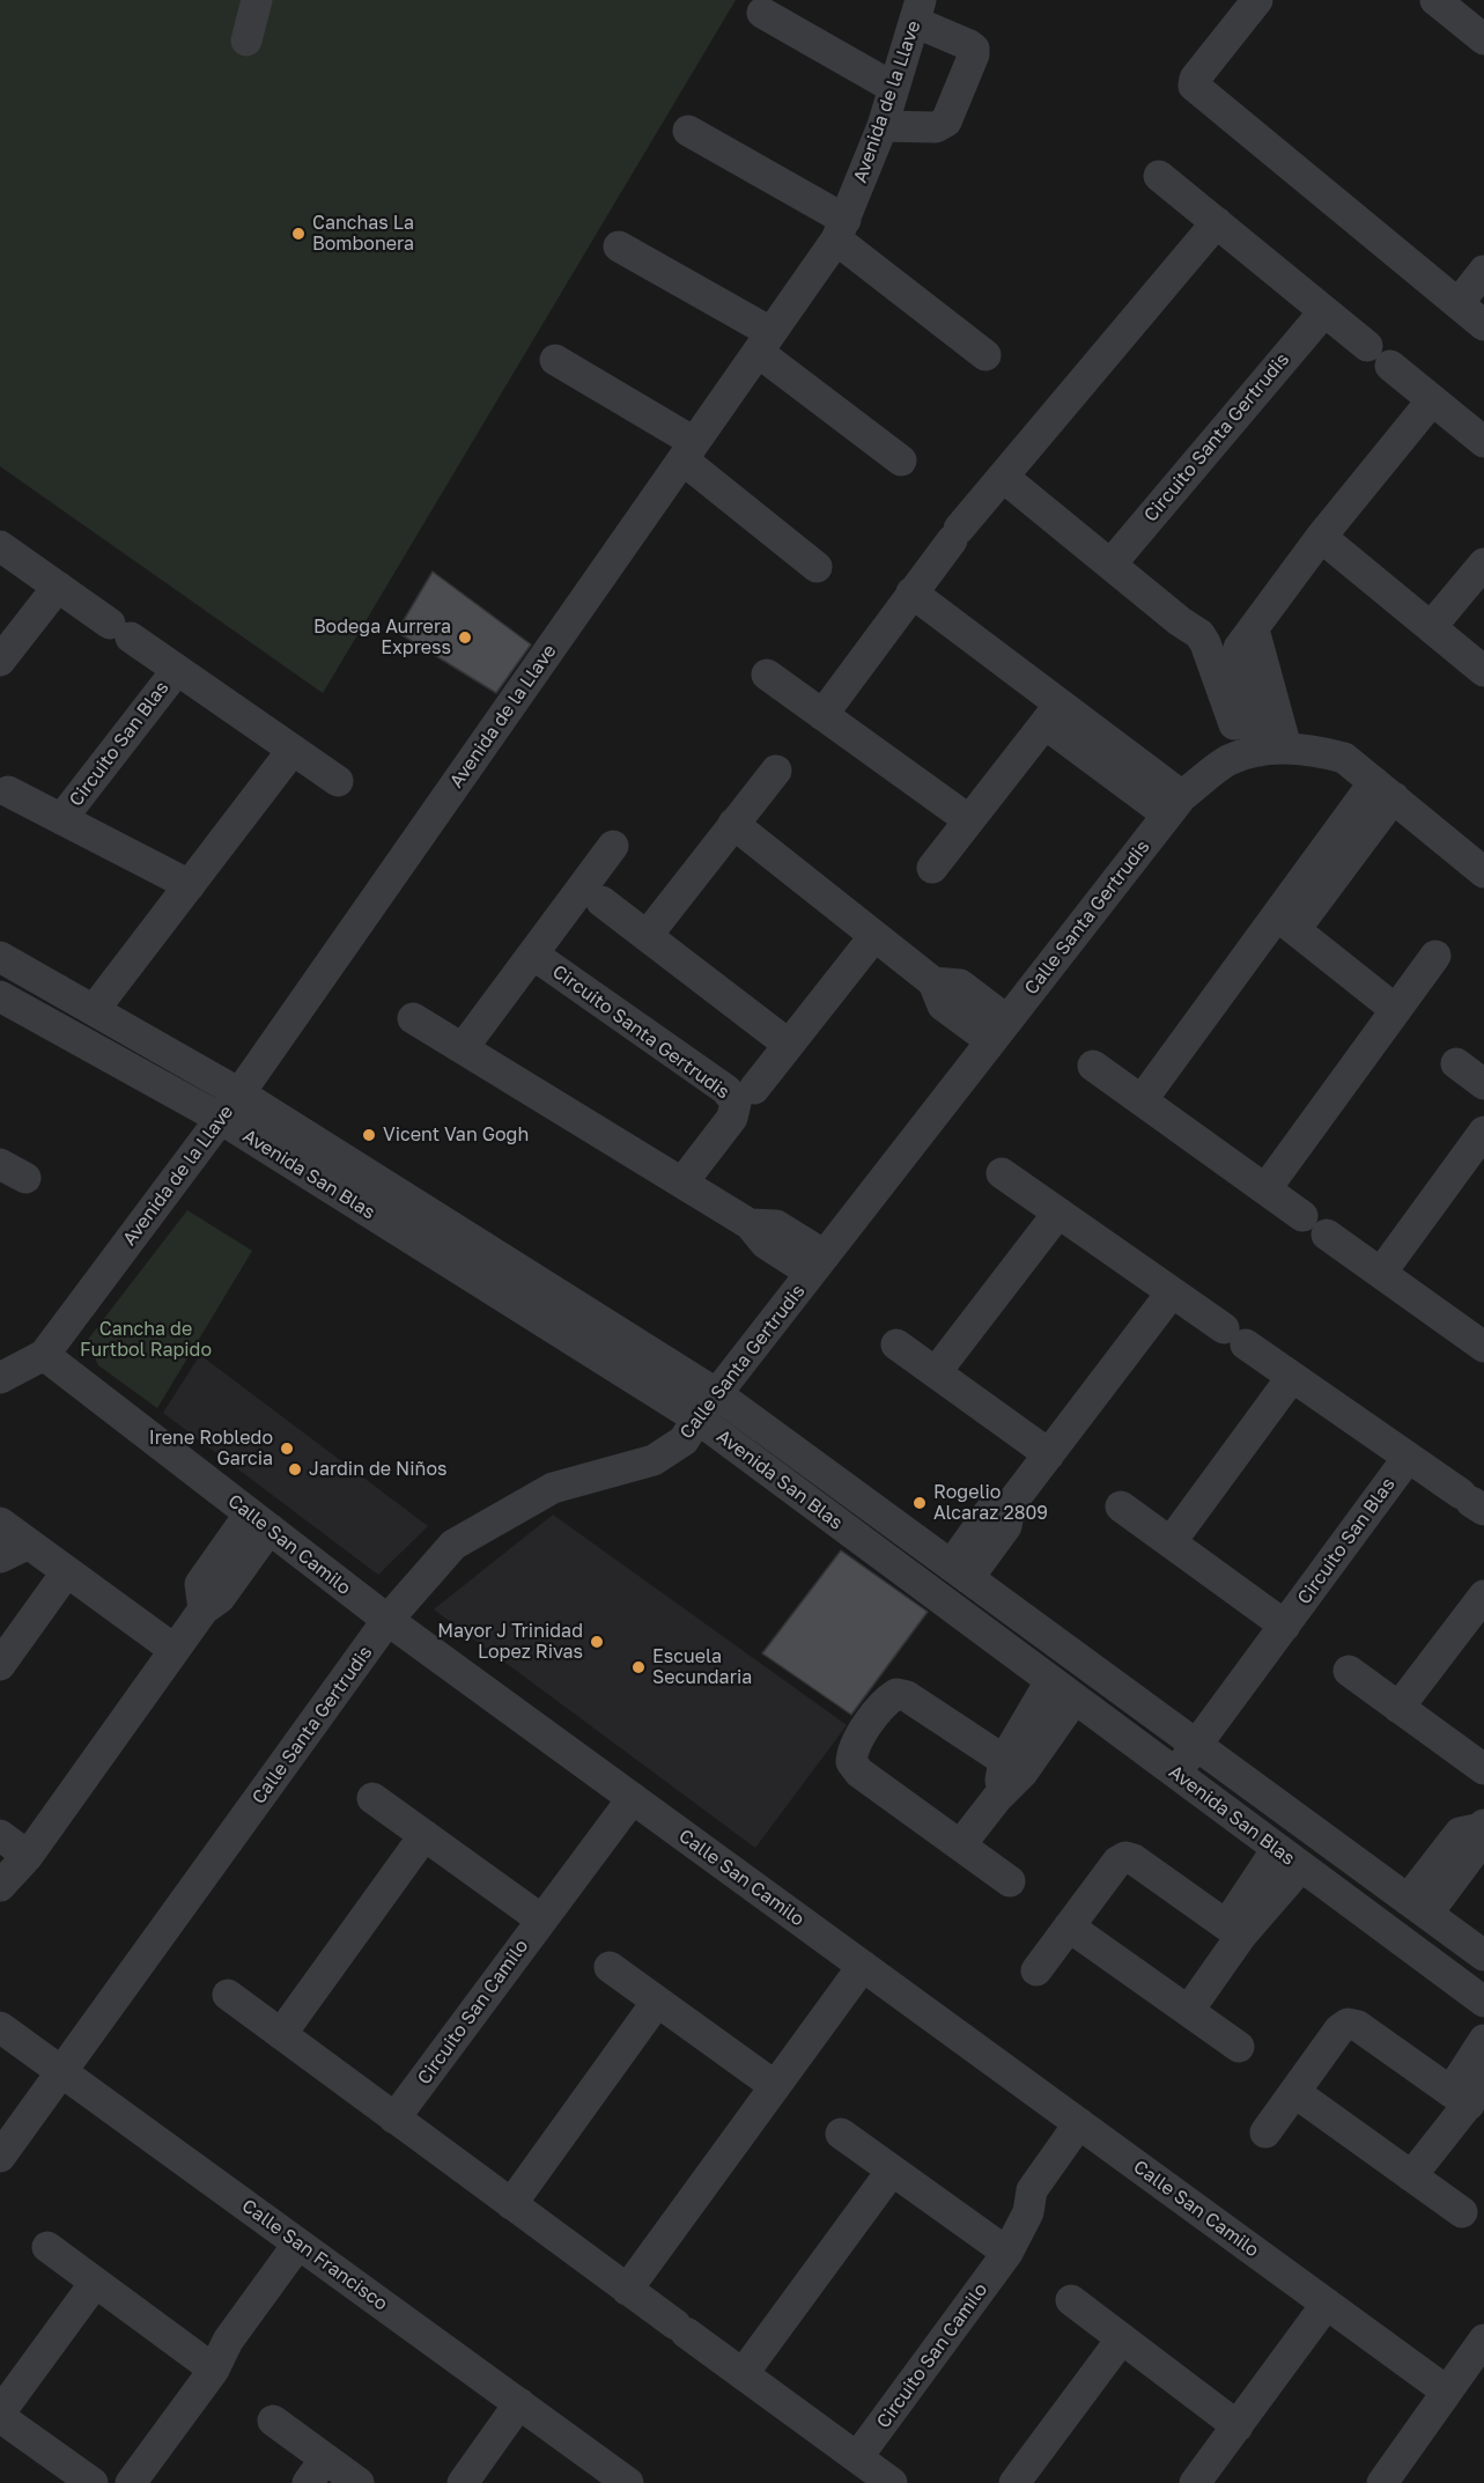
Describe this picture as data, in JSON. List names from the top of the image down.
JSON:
{
  "streets": {
    "street": [
      "Avenida de la Llave",
      "Circuito Santa Gertrudis",
      "Circuito San Blas",
      "Calle Santa Gertrudis",
      "Avenida San Blas",
      "Calle San Camilo",
      "Circuito San Camilo",
      "Calle San Francisco"
    ]
  },
  "crossings": [
    ["Avenida de la Llave", "Avenida San Blas"],
    ["Avenida de la Llave", "Calle San Camilo"],
    ["Circuito San Blas", "Avenida San Blas"],
    ["Calle Santa Gertrudis", "Avenida San Blas"],
    ["Calle Santa Gertrudis", "Calle San Camilo"],
    ["Calle Santa Gertrudis", "Calle San Francisco"],
    ["Calle San Camilo", "Circuito San Camilo"]
  ],
  "parks": ["Cancha de Furtbol Rapido"],
  "places": [
    "Canchas La Bombonera",
    "Bodega Aurrera Express",
    "Vicent Van Gogh",
    "Irene Robledo Garcia",
    "Jardin de Niños",
    "Rogelio Alcaraz 2809",
    "Mayor J Trinidad Lopez Rivas",
    "Escuela Secundaria"
  ]
}
